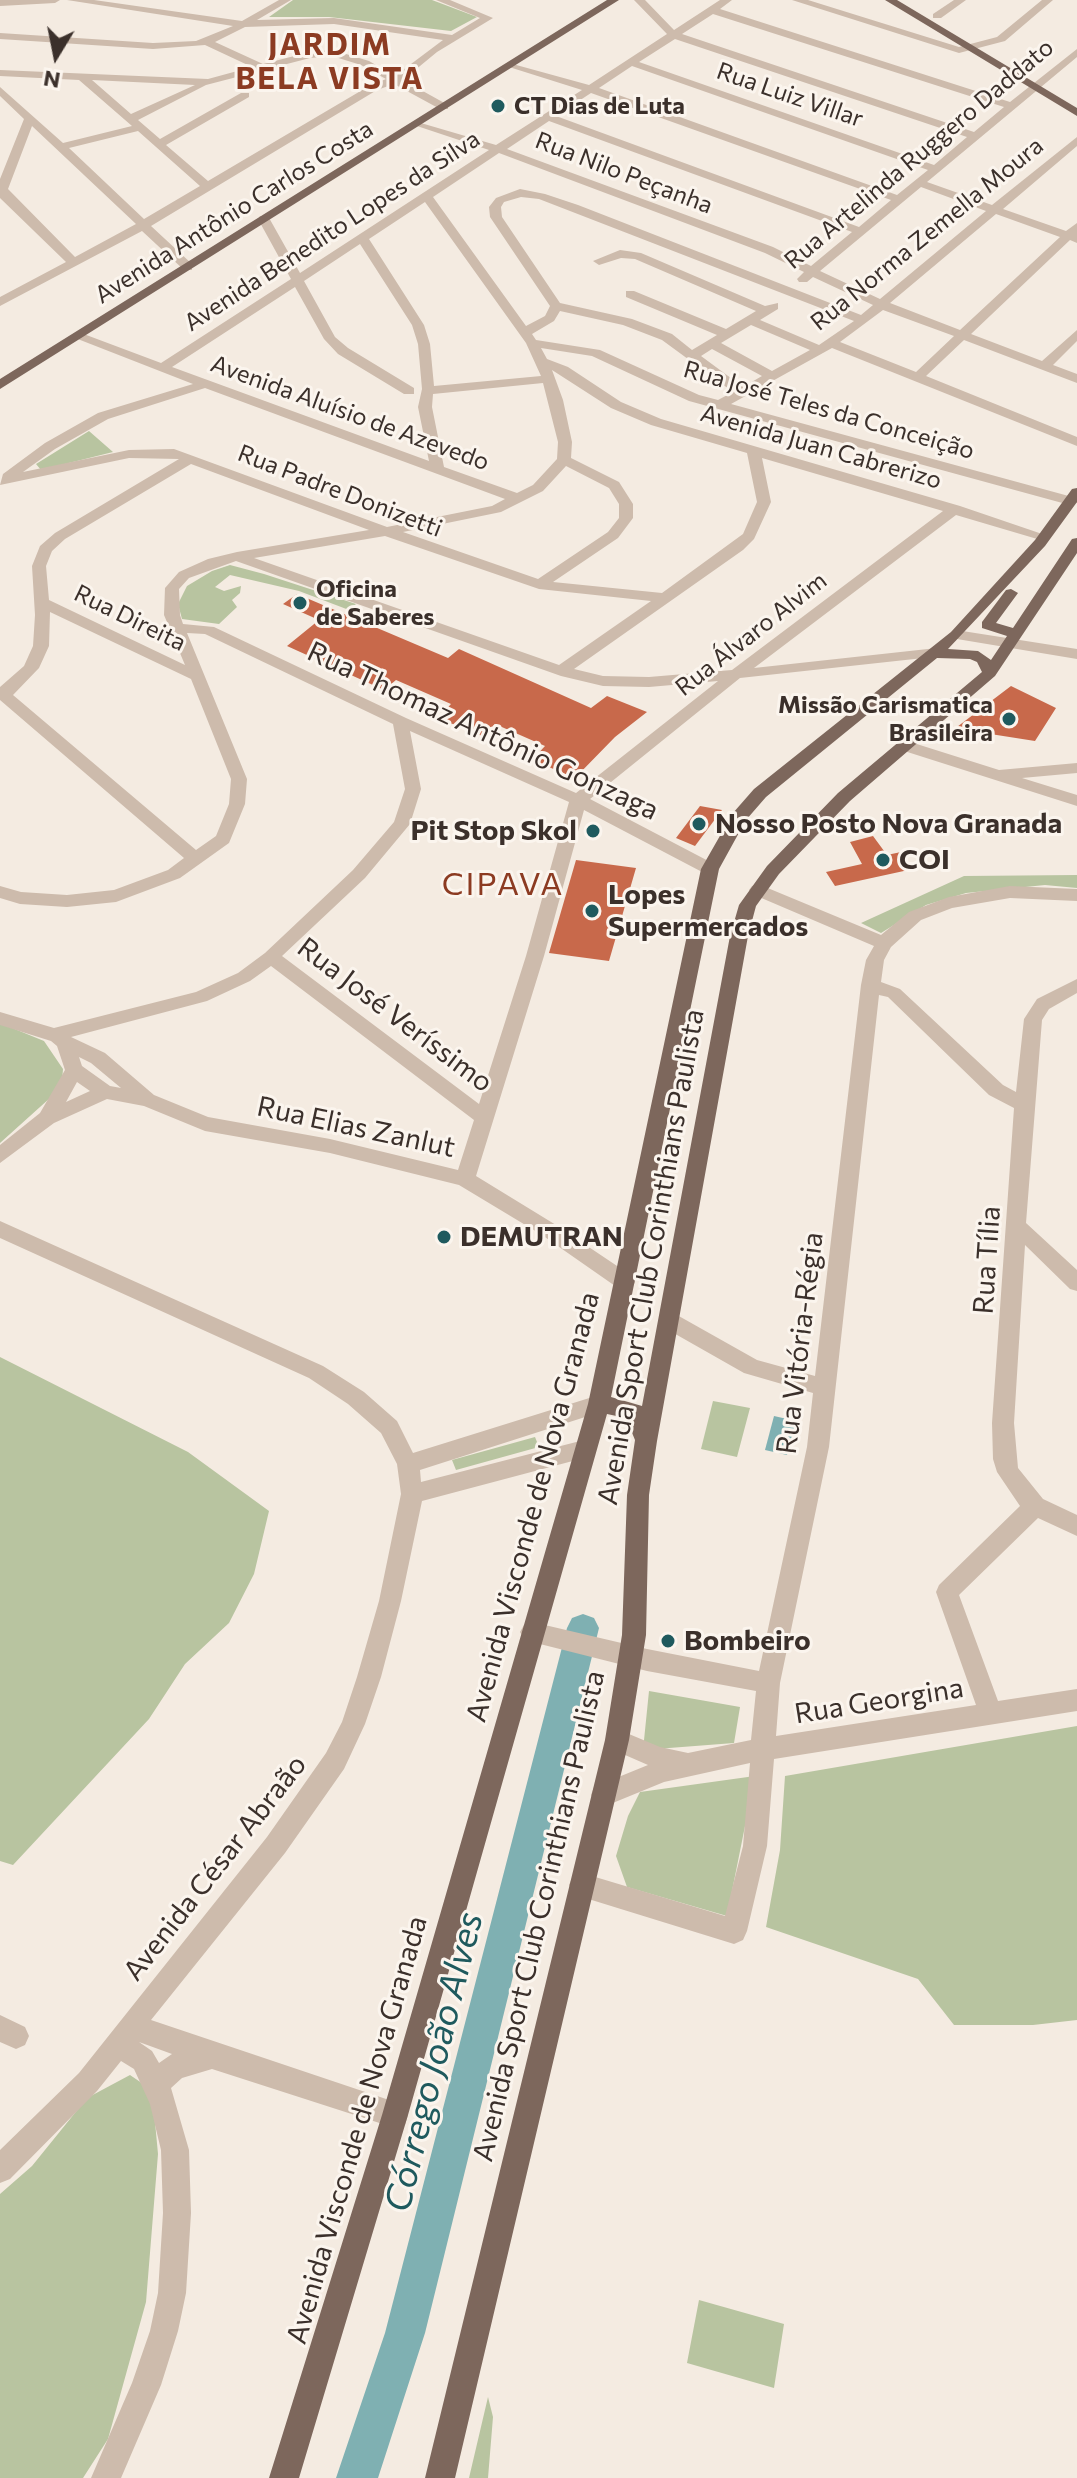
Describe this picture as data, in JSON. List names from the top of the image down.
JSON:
{
  "streets": {
    "main road": ["Avenida Antônio Carlos Costa", "Avenida Sport Club Corinthians Paulista", "Avenida Visconde de Nova Granada"],
    "street": [
      "Rua Luiz Villar",
      "Rua Artelinda Ruggero Daddato",
      "Rua Nilo Peçanha",
      "Avenida Benedito Lopes da Silva",
      "Rua Norma Zemella Moura",
      "Rua José Teles da Conceição",
      "Avenida Aluísio de Azevedo",
      "Avenida Juan Cabrerizo",
      "Rua Padre Donizetti",
      "Rua Direita",
      "Rua Álvaro Alvim",
      "Rua Thomaz Antônio Gonzaga",
      "Rua José Veríssimo",
      "Rua Elias Zanlut",
      "Rua Tília",
      "Rua Vitória-Régia",
      "Rua Georgina",
      "Avenida César Abraão"
    ]
  },
  "crossings": [
    ["Rua Luiz Villar", "Rua Artelinda Ruggero Daddato"],
    ["Rua Luiz Villar", "Avenida Benedito Lopes da Silva"],
    ["Rua Artelinda Ruggero Daddato", "Rua Nilo Peçanha"],
    ["Rua Nilo Peçanha", "Avenida Antônio Carlos Costa"],
    ["Rua Nilo Peçanha", "Avenida Benedito Lopes da Silva"],
    ["Rua Nilo Peçanha", "Rua Norma Zemella Moura"],
    ["Avenida Antônio Carlos Costa", "Avenida Aluísio de Azevedo"],
    ["Avenida Benedito Lopes da Silva", "Avenida Aluísio de Azevedo"],
    ["Rua Norma Zemella Moura", "Rua José Teles da Conceição"],
    ["Rua José Teles da Conceição", "Avenida Juan Cabrerizo"],
    ["Rua José Teles da Conceição", "Avenida Visconde de Nova Granada"],
    ["Avenida Juan Cabrerizo", "Rua Álvaro Alvim"],
    ["Avenida Juan Cabrerizo", "Avenida Visconde de Nova Granada"],
    ["Rua Álvaro Alvim", "Rua Thomaz Antônio Gonzaga"],
    ["Rua Thomaz Antônio Gonzaga", "Avenida Visconde de Nova Granada"],
    ["Rua Elias Zanlut", "Avenida Visconde de Nova Granada"],
    ["Avenida Sport Club Corinthians Paulista", "Rua Vitória-Régia"],
    ["Avenida Sport Club Corinthians Paulista", "Rua Georgina"],
    ["Rua Vitória-Régia", "Rua Georgina"]
  ],
  "districts": ["JARDIM BELA VISTA", "CIPAVA"],
  "water": ["Córrego João Alves"],
  "places": [
    "CT Dias de Luta",
    "Oficina de Saberes",
    "Missão Carismatica Brasileira",
    "Nosso Posto Nova Granada",
    "Pit Stop Skol",
    "COI",
    "Lopes Supermercados",
    "DEMUTRAN",
    "Bombeiro"
  ],
  "north": "bottom"
}
